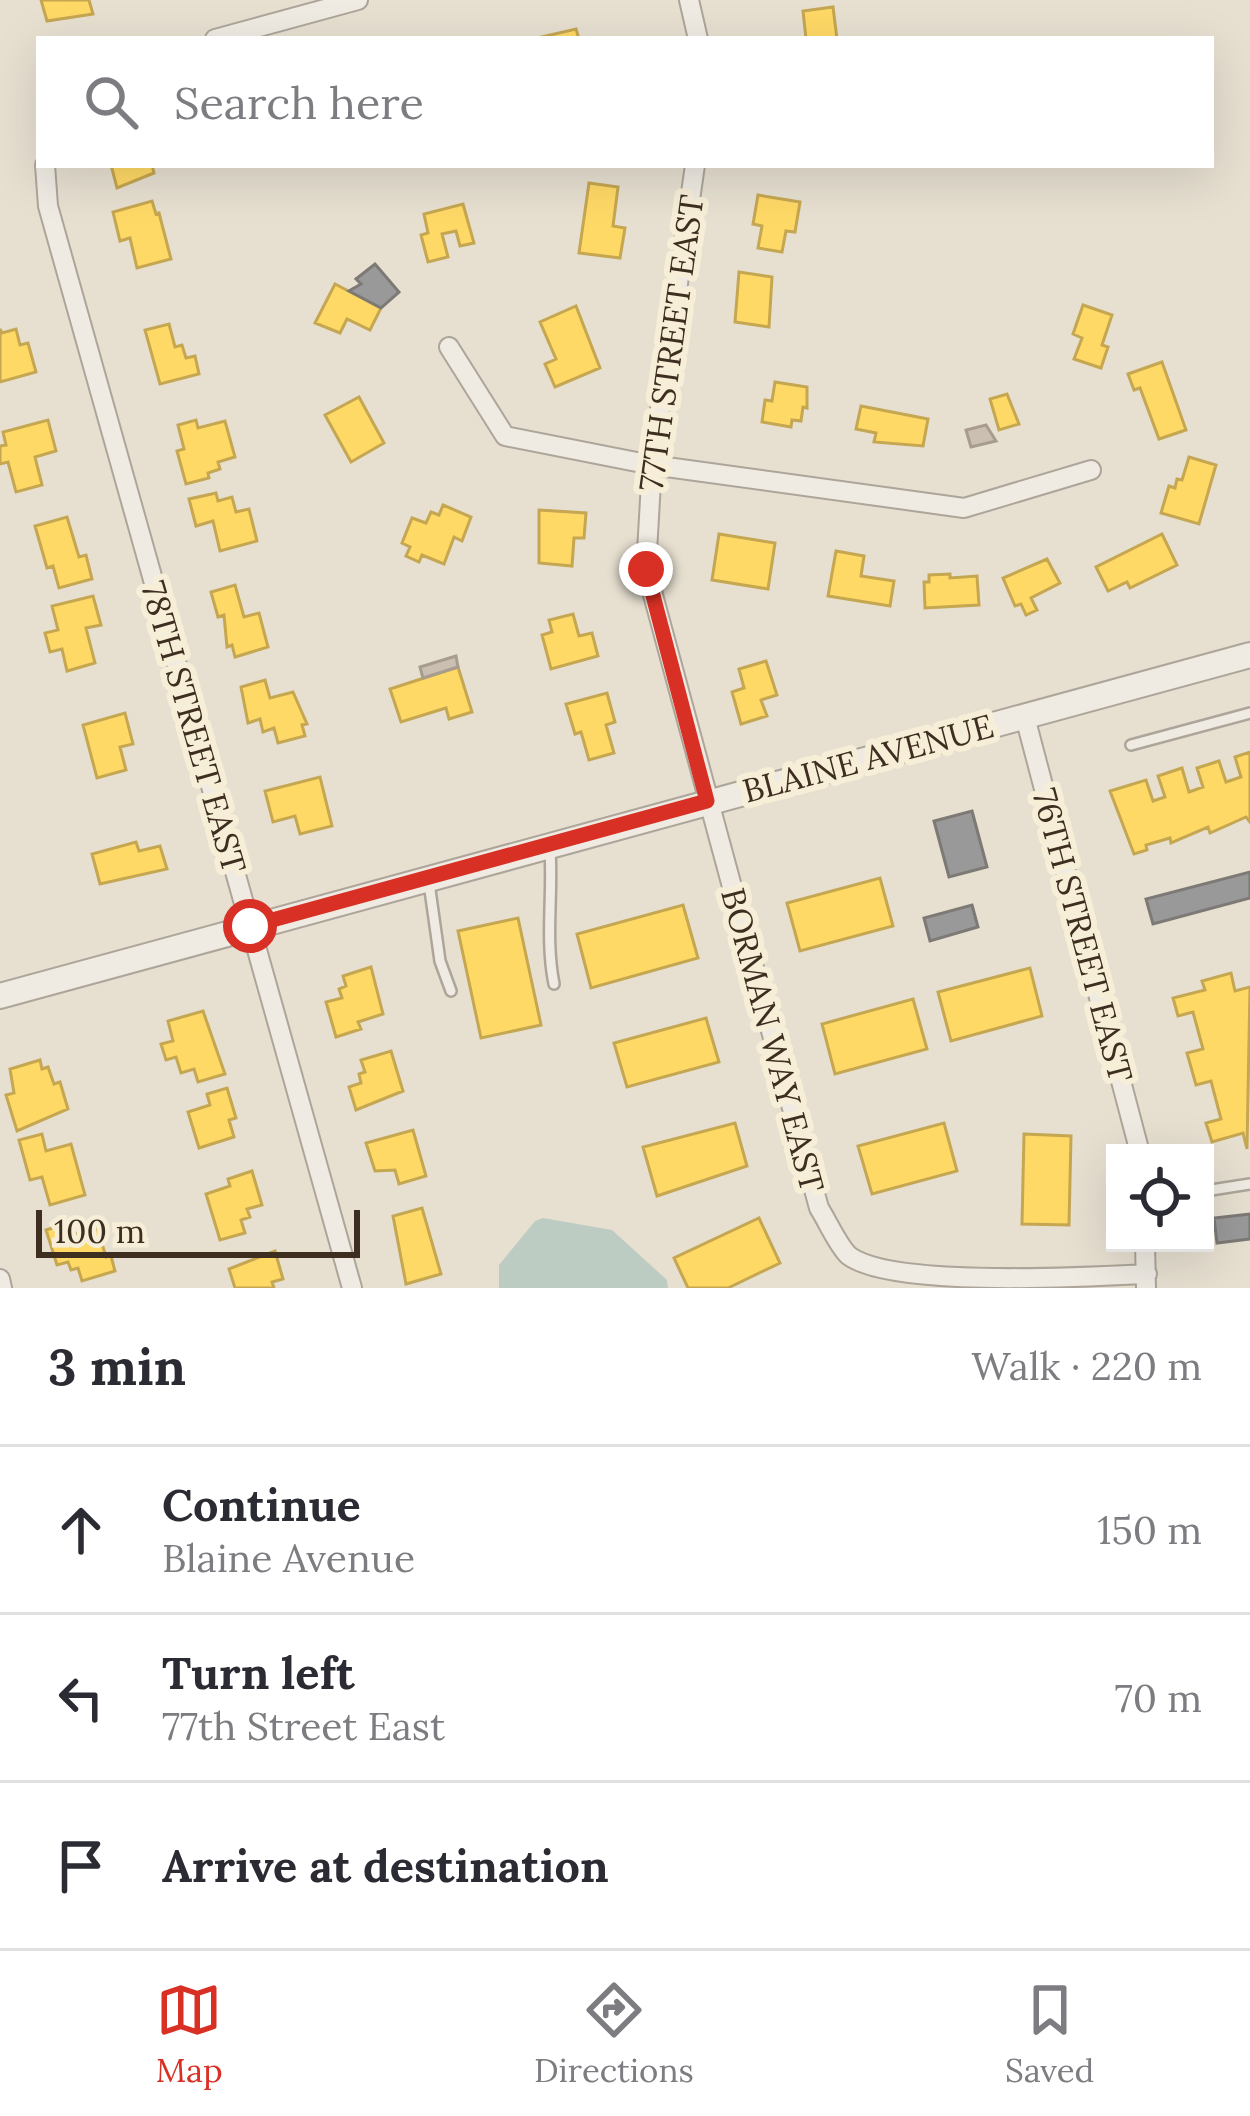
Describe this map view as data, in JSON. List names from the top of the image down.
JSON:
{
  "streets": {
    "street": [
      "77TH STREET EAST",
      "78TH STREET EAST",
      "BLAINE AVENUE",
      "76TH STREET EAST",
      "BORMAN WAY EAST"
    ]
  },
  "crossings": [
    ["77TH STREET EAST", "BLAINE AVENUE"],
    ["77TH STREET EAST", "BORMAN WAY EAST"],
    ["78TH STREET EAST", "BLAINE AVENUE"],
    ["BLAINE AVENUE", "76TH STREET EAST"],
    ["BLAINE AVENUE", "BORMAN WAY EAST"]
  ],
  "scale_bar": "100 m",
  "page": {
    "search": "Search here",
    "scale": "100 m",
    "heading": ["3 min", "Walk · 220 m"],
    "list": [
      ["Continue", "Blaine Avenue", "150 m"],
      ["Turn left", "77th Street East", "70 m"],
      "Arrive at destination"
    ],
    "nav": ["Map", "Directions", "Saved"]
  }
}
